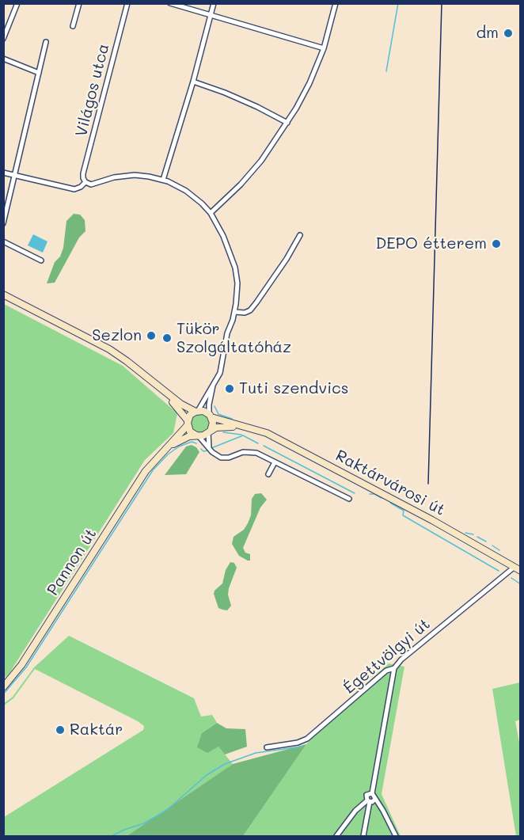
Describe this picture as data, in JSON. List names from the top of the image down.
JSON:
{
  "streets": {
    "main road": ["Raktárvárosi út", "Pannon út"],
    "street": ["Világos utca", "Égettvölgyi út"]
  },
  "crossings": [
    ["Raktárvárosi út", "Pannon út"],
    ["Raktárvárosi út", "Égettvölgyi út"]
  ],
  "places": [
    "dm",
    "DEPO étterem",
    "Sezlon",
    "Tükör Szolgáltatóház",
    "Tuti szendvics",
    "Raktár"
  ]
}
